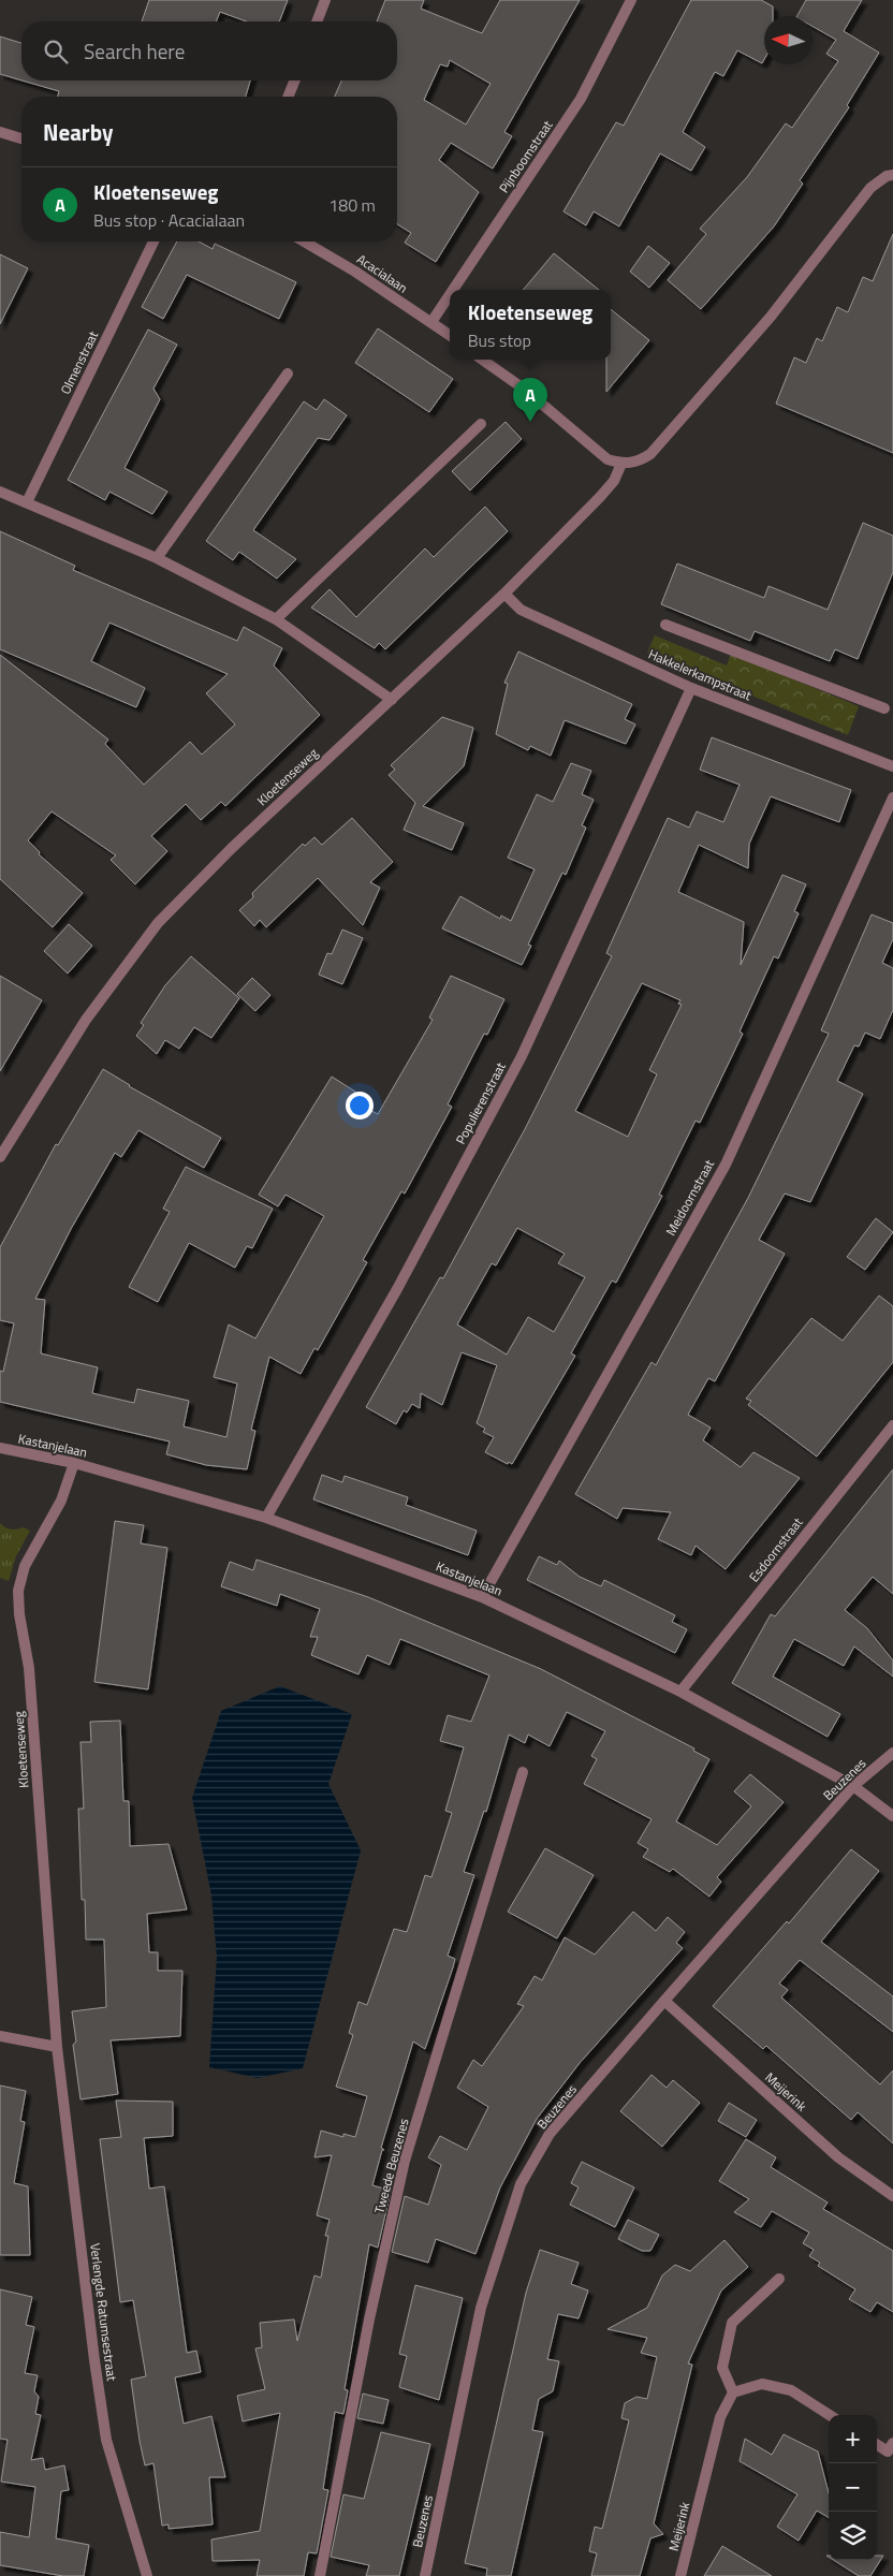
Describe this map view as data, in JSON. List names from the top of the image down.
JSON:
{
  "streets": {
    "street": [
      "Pijnboomstraat",
      "Acacialaan",
      "Olmenstraat",
      "Hakkelerkampstraat",
      "Kloetenseweg",
      "Populierenstraat",
      "Meidoornstraat",
      "Kastanjelaan",
      "Esdoornstraat",
      "Beuzenes",
      "Meijerink",
      "Tweede Beuzenes",
      "Verlengde Ratumsestraat"
    ]
  },
  "crossings": [
    ["Pijnboomstraat", "Acacialaan"],
    ["Hakkelerkampstraat", "Kloetenseweg"],
    ["Hakkelerkampstraat", "Populierenstraat"],
    ["Kloetenseweg", "Kastanjelaan"],
    ["Kloetenseweg", "Verlengde Ratumsestraat"],
    ["Populierenstraat", "Kastanjelaan"],
    ["Meidoornstraat", "Kastanjelaan"],
    ["Kastanjelaan", "Esdoornstraat"],
    ["Kastanjelaan", "Beuzenes"],
    ["Beuzenes", "Meijerink"]
  ],
  "north": "left",
  "page": {
    "search": "Search here",
    "heading": "Nearby",
    "list": [
      {
        "mark": "A",
        "name": "Kloetenseweg",
        "note": "Bus stop · Acacialaan",
        "value": "180 m"
      }
    ],
    "popup": ["Kloetenseweg", "Bus stop"],
    "pins": "A",
    "map_buttons": ["+", "−"]
  }
}
